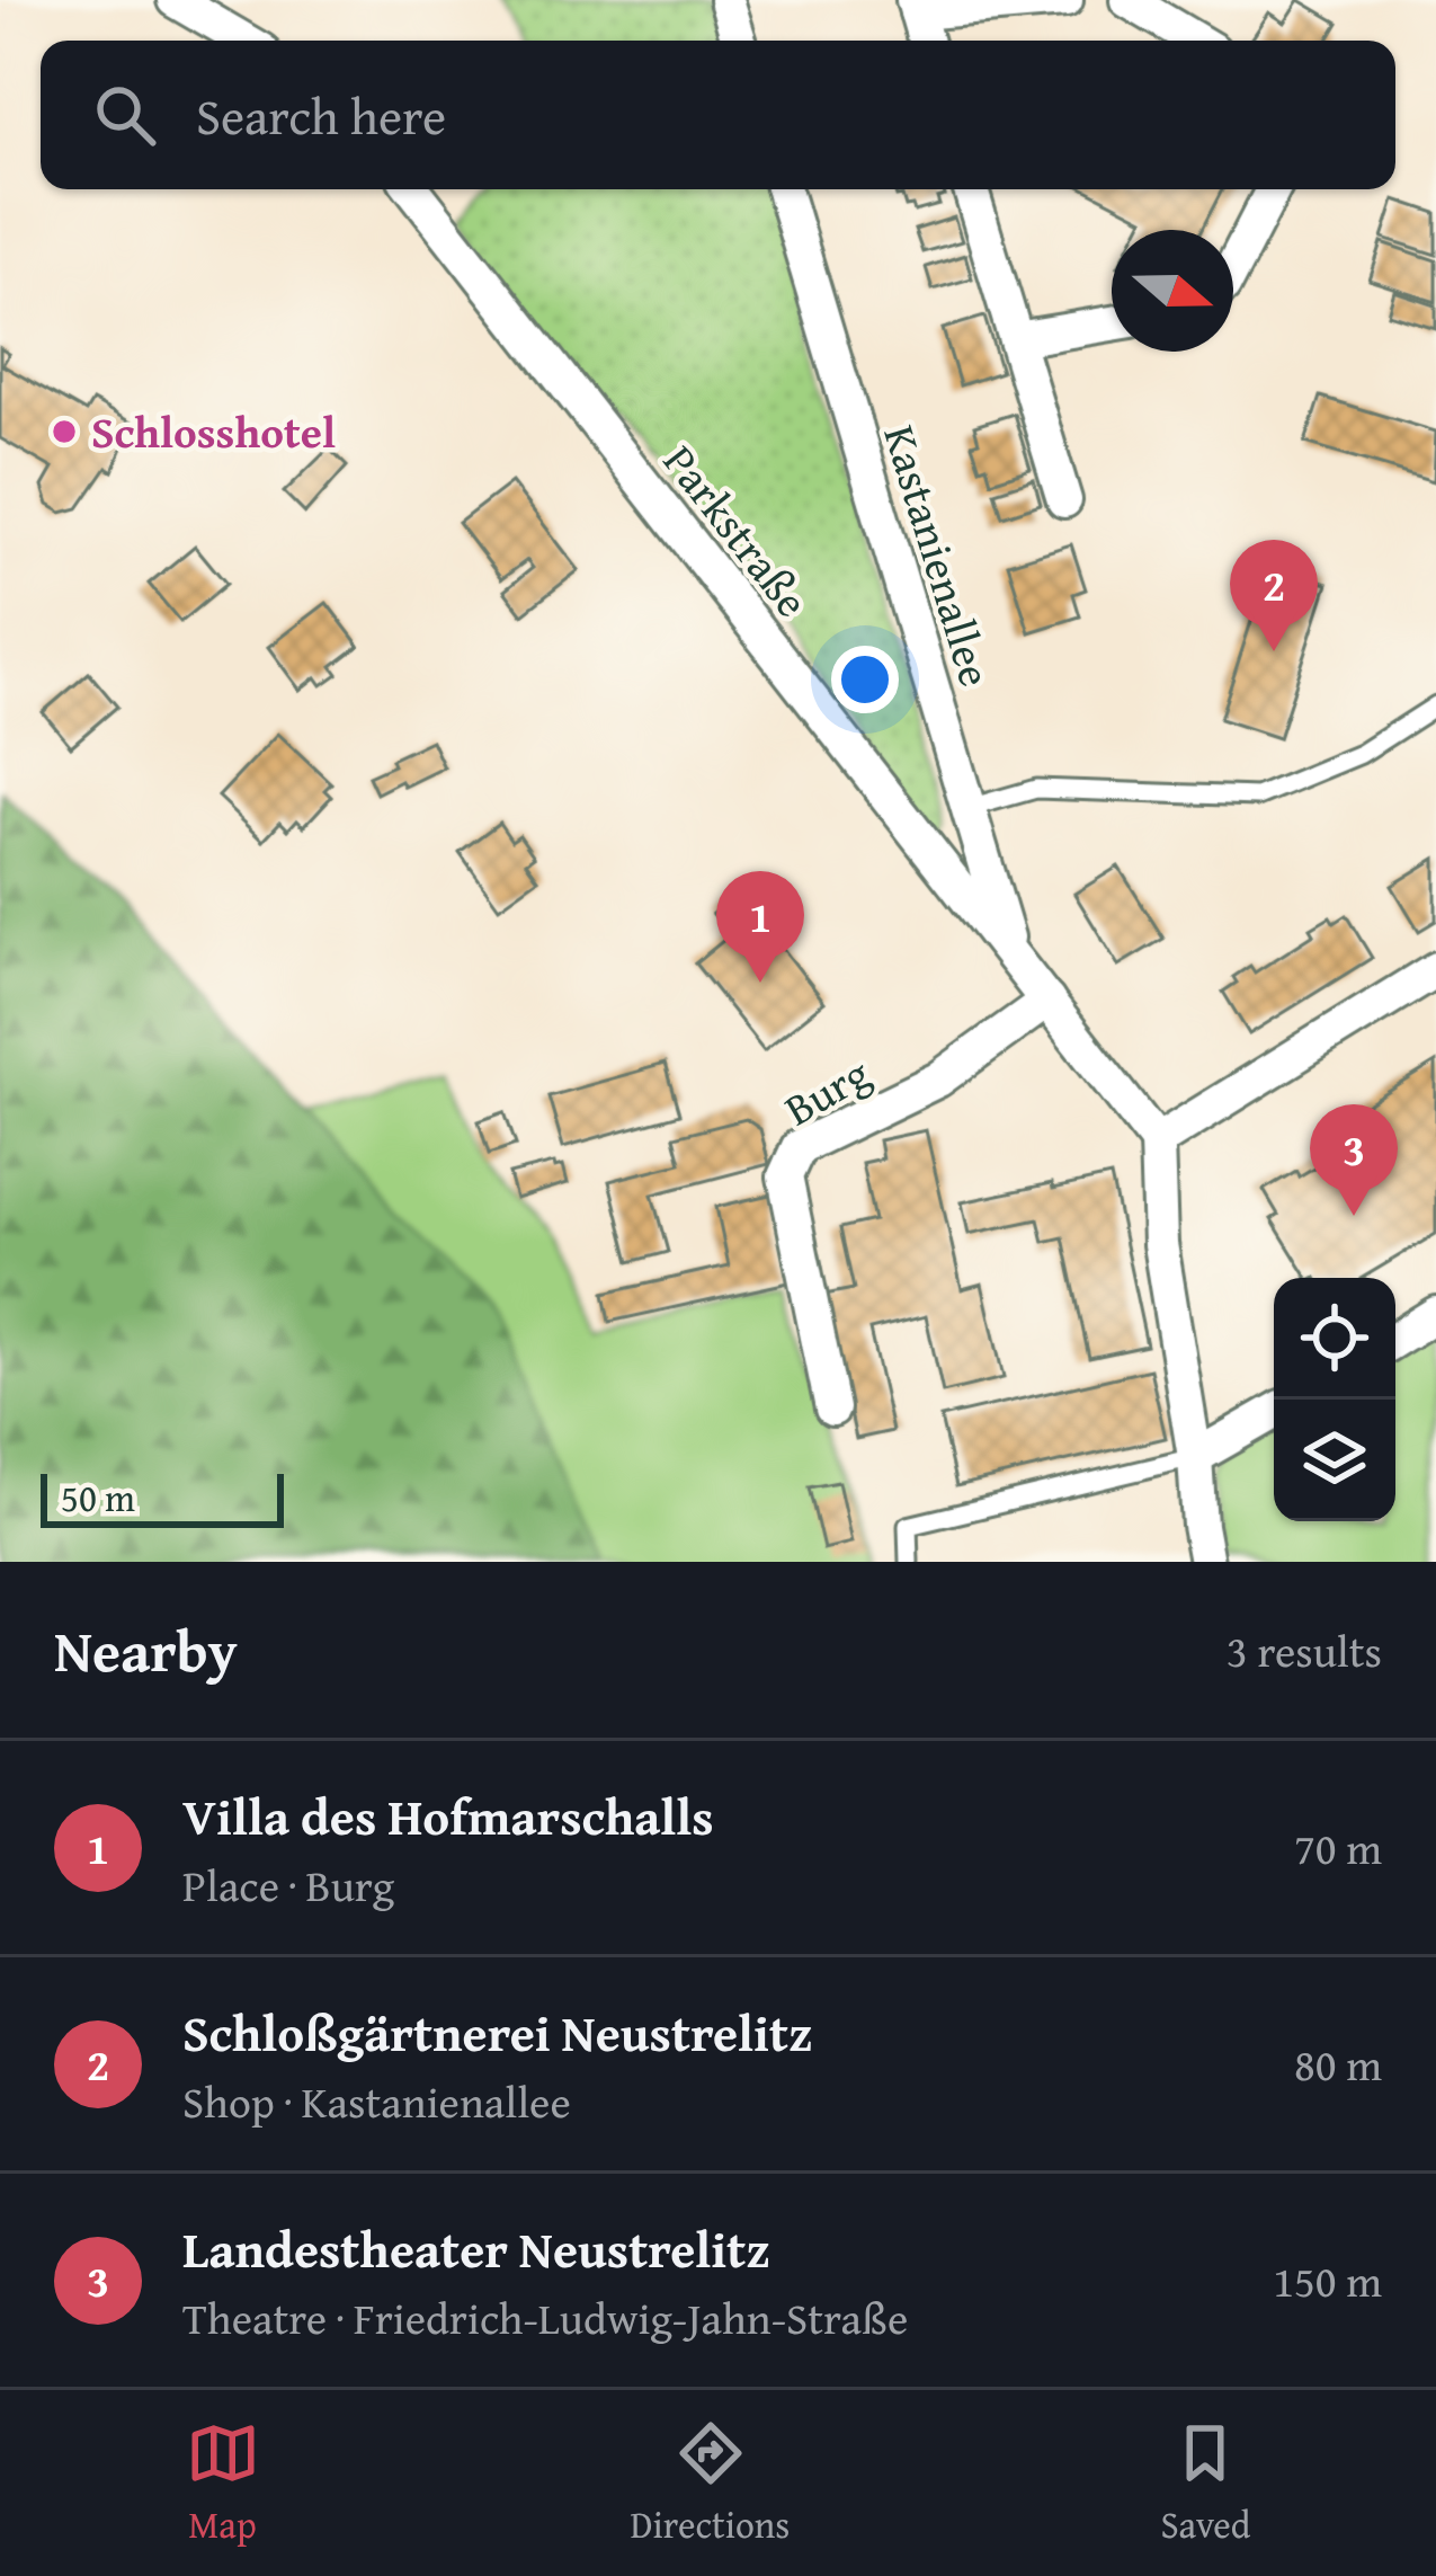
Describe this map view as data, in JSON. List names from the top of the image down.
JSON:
{
  "streets": {
    "street": ["Parkstraße", "Kastanienallee", "Burg"]
  },
  "crossings": [
    ["Parkstraße", "Kastanienallee"],
    ["Parkstraße", "Burg"]
  ],
  "places": ["Schlosshotel"],
  "scale_bar": "50 m",
  "north": "right",
  "page": {
    "search": "Search here",
    "pins": ["2", "1", "3"],
    "scale": "50 m",
    "heading": ["Nearby", "3 results"],
    "list": [
      {
        "mark": "1",
        "name": "Villa des Hofmarschalls",
        "note": "Place · Burg",
        "value": "70 m"
      },
      {
        "mark": "2",
        "name": "Schloßgärtnerei Neustrelitz",
        "note": "Shop · Kastanienallee",
        "value": "80 m"
      },
      {
        "mark": "3",
        "name": "Landestheater Neustrelitz",
        "note": "Theatre · Friedrich-Ludwig-Jahn-Straße",
        "value": "150 m"
      }
    ],
    "nav": ["Map", "Directions", "Saved"]
  }
}
